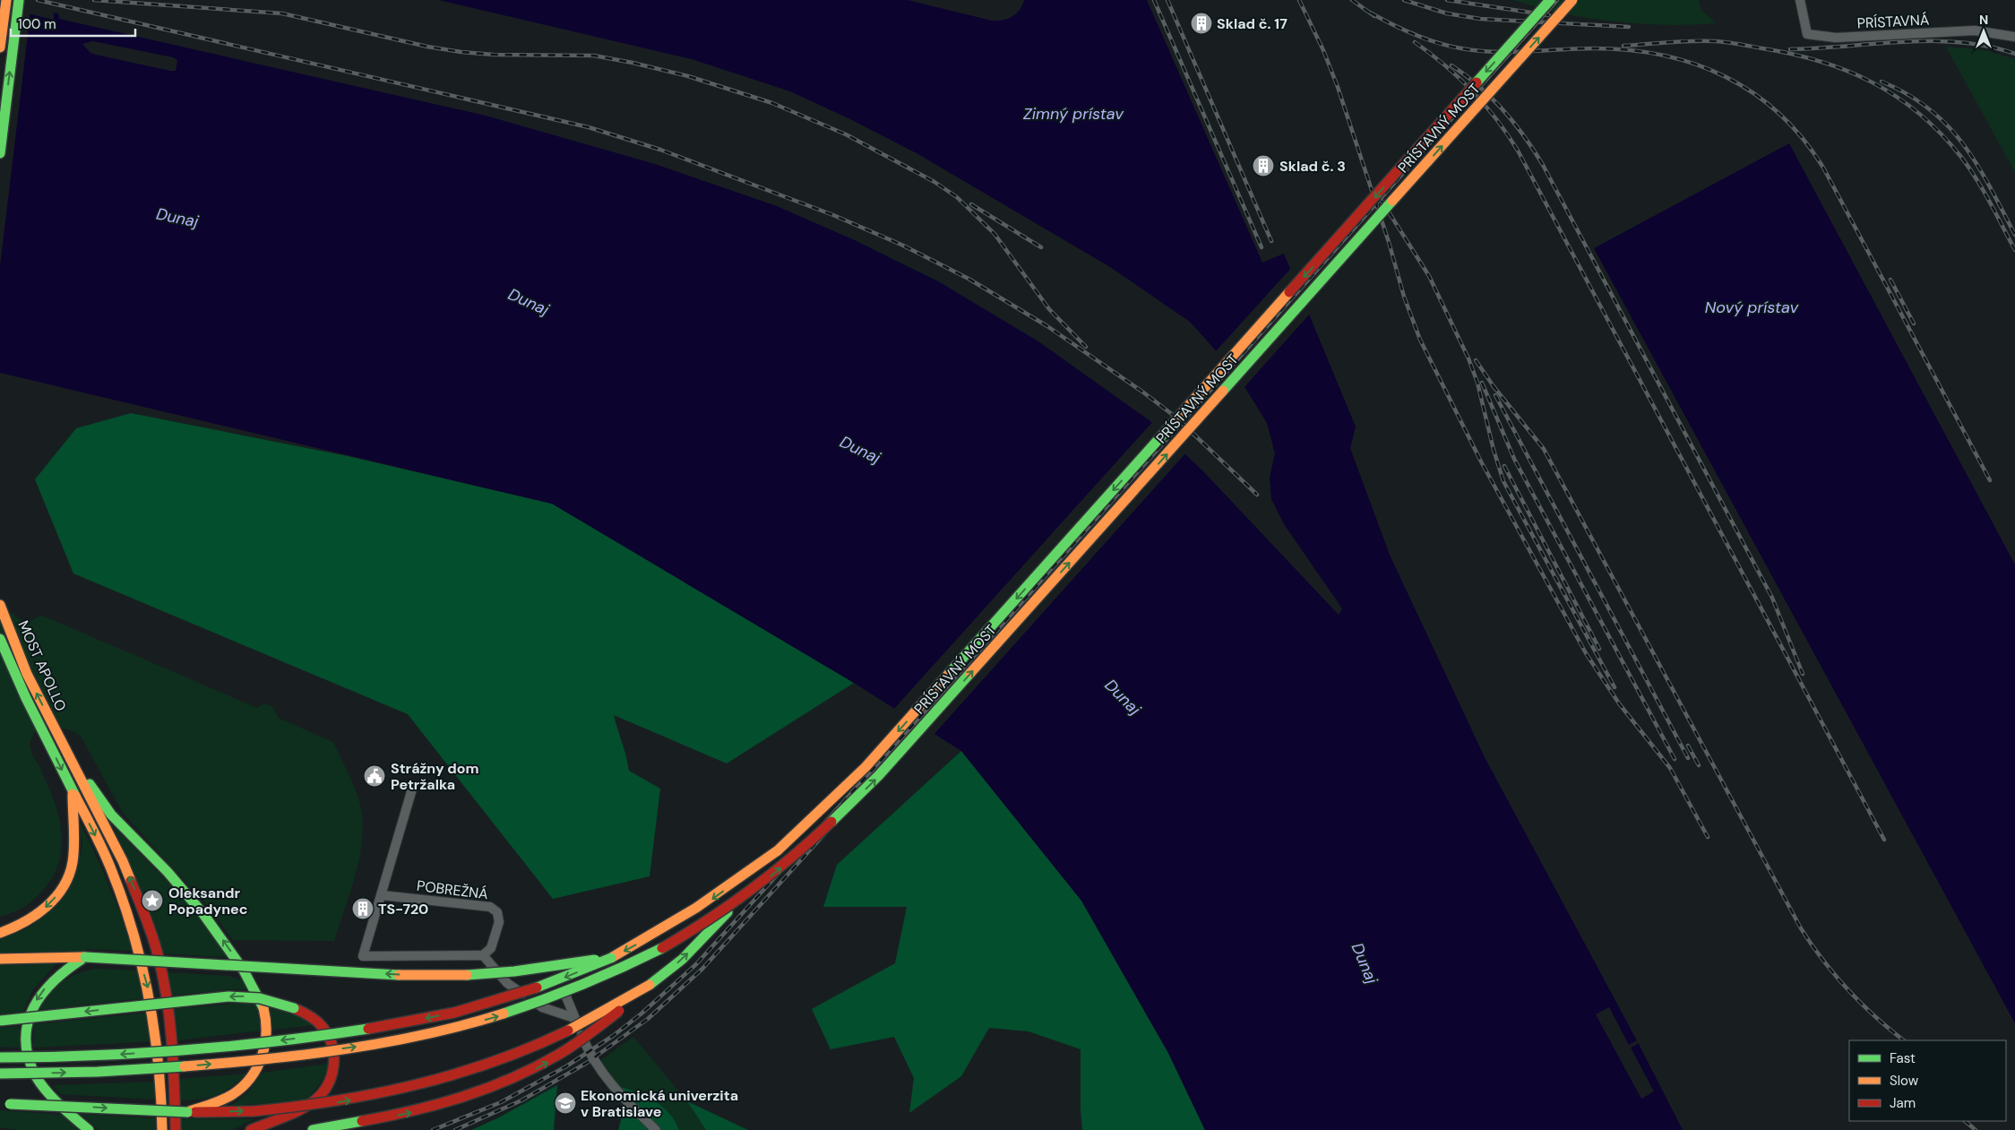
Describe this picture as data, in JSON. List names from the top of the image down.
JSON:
{
  "streets": {
    "main road": ["PRÍSTAVNÝ MOST", "MOST APOLLO"],
    "street": ["PRÍSTAVNÁ", "POBREŽNÁ"]
  },
  "water": ["Zimný prístav", "Dunaj", "Nový prístav"],
  "places": {
    "building": ["Sklad č. 17", "Sklad č. 3", "TS-720"],
    "public building": ["Strážny dom Petržalka"],
    "place": ["Oleksandr Popadynec"],
    "school or university": ["Ekonomická univerzita v Bratislave"]
  },
  "legend": ["Fast", "Slow", "Jam"],
  "scale_bar": "100 m",
  "north": "top"
}
